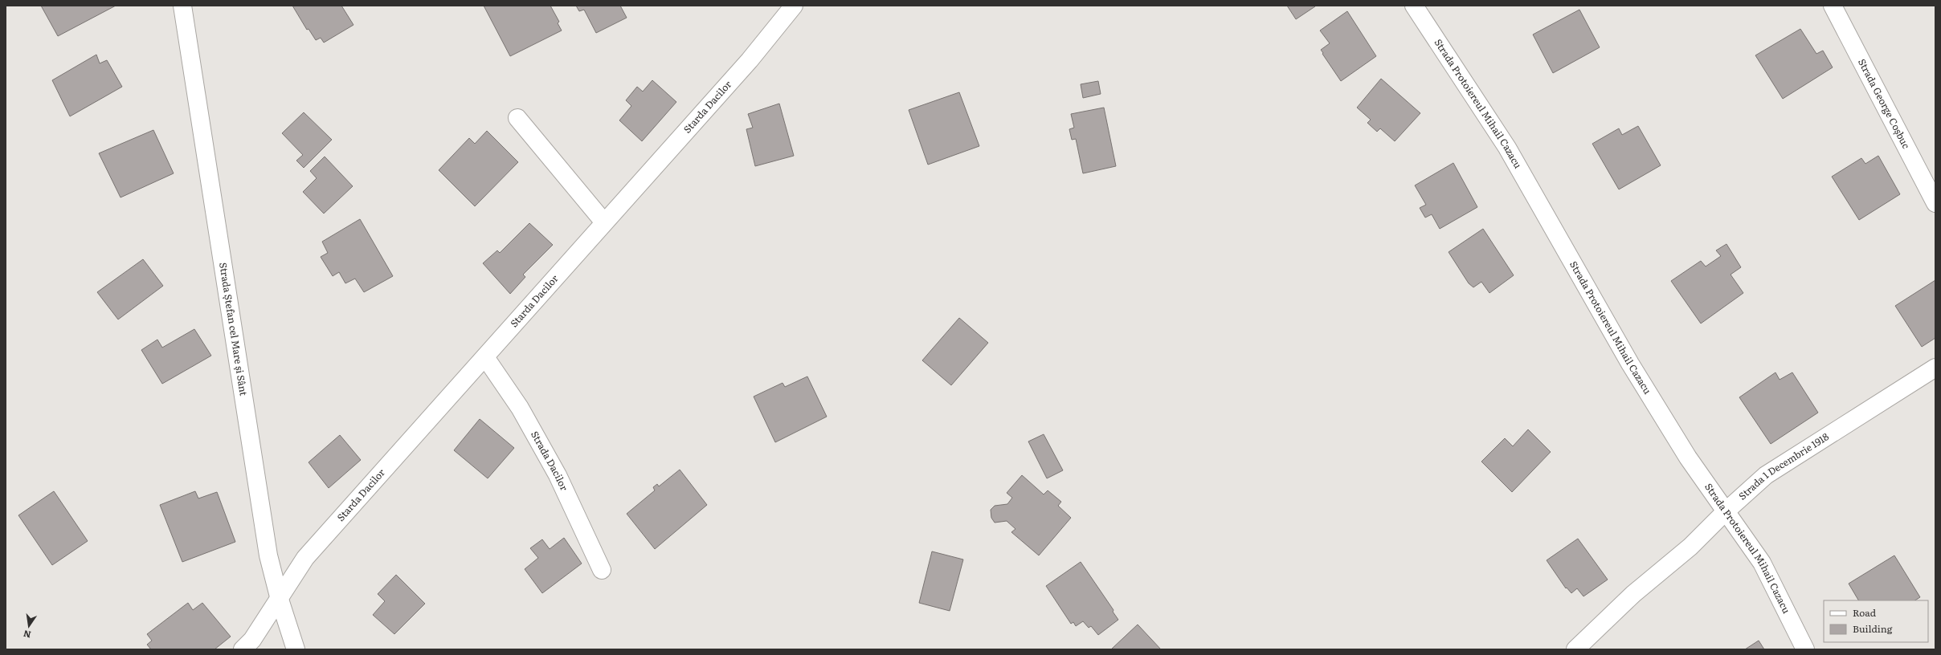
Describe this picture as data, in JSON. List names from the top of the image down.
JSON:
{
  "streets": {
    "street": [
      "Strada Protoiereul Mihail Cazacu",
      "Strada George Coșbuc",
      "Starda Dacilor",
      "Strada Ștefan cel Mare și Sânt",
      "Strada Dacilor",
      "Strada 1 Decembrie 1918"
    ]
  },
  "crossings": [
    ["Strada Protoiereul Mihail Cazacu", "Strada 1 Decembrie 1918"],
    ["Starda Dacilor", "Strada Ștefan cel Mare și Sânt"],
    ["Starda Dacilor", "Strada Dacilor"]
  ],
  "legend": ["Road", "Building"],
  "north": "bottom"
}
